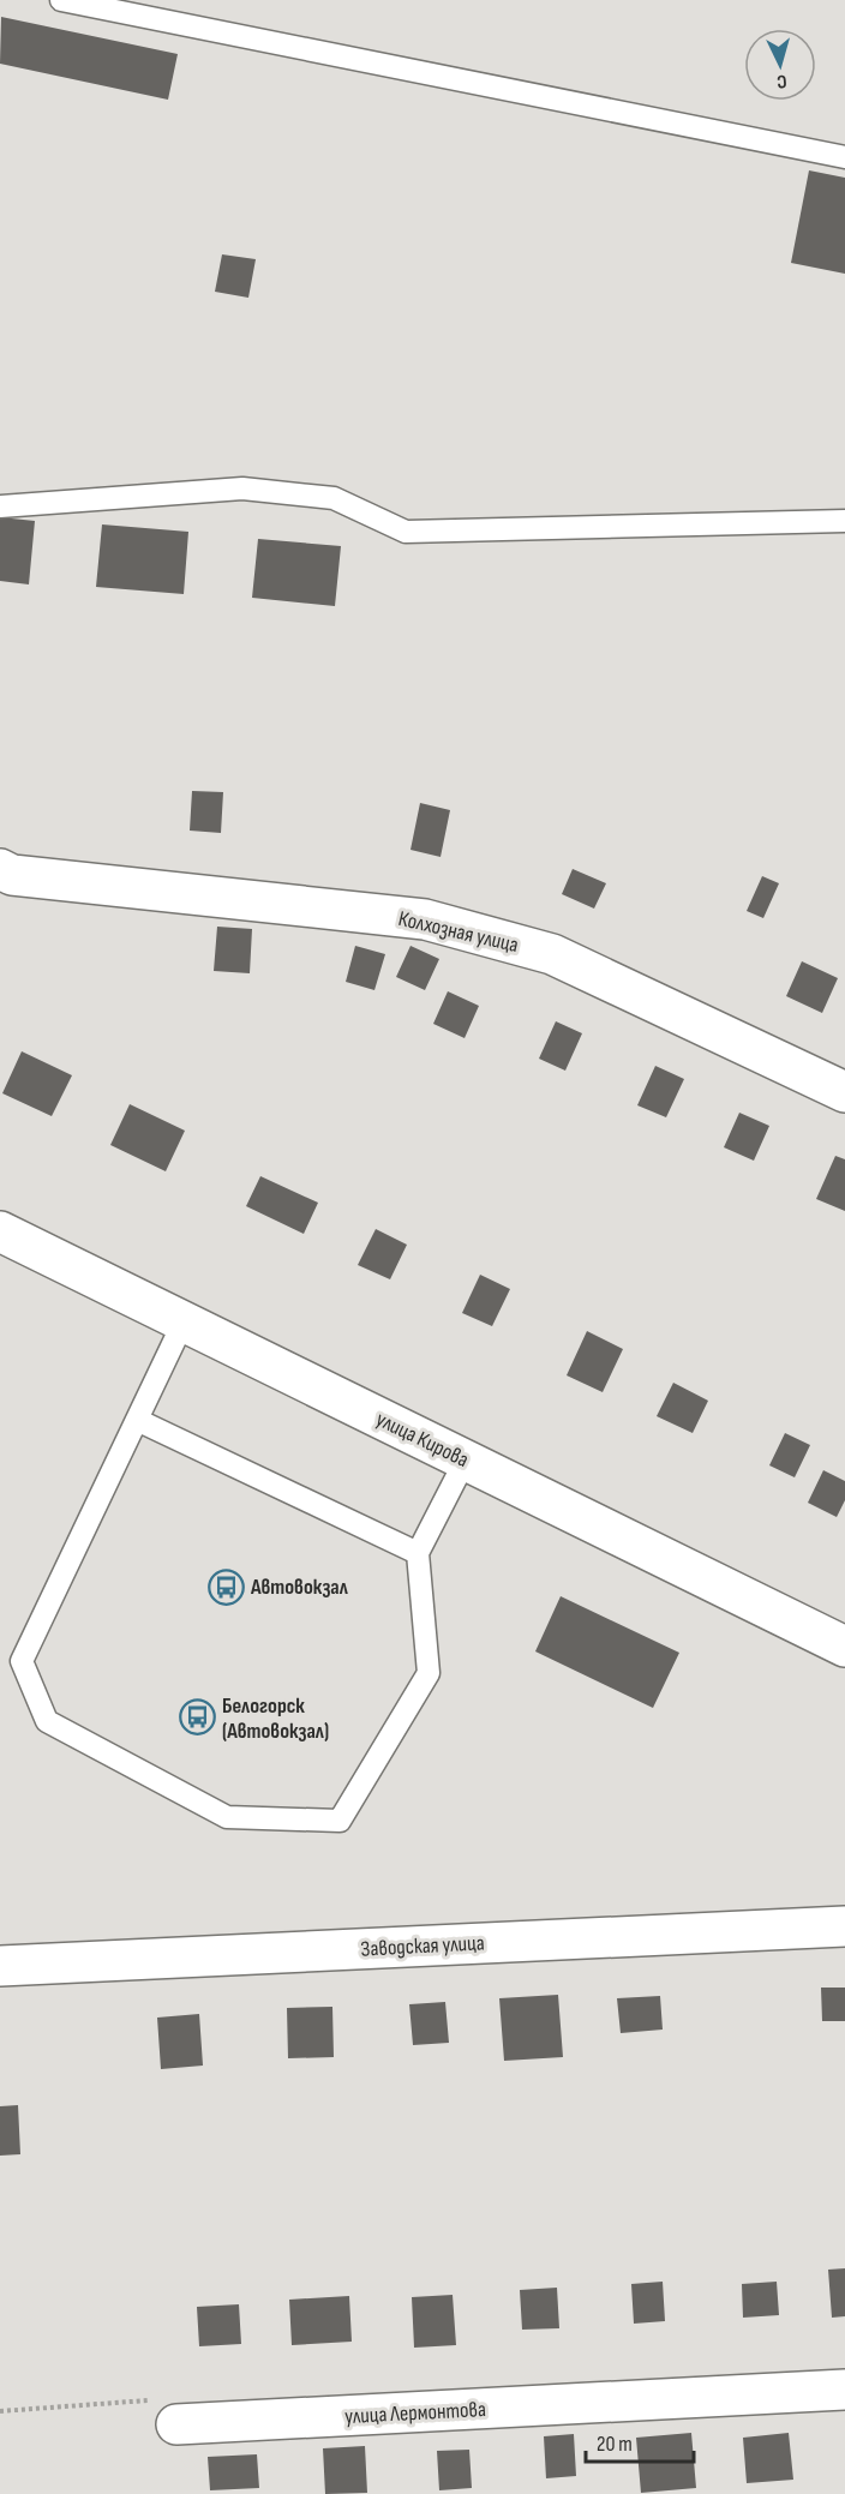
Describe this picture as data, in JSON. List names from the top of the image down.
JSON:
{
  "streets": {
    "street": [
      "Колхозная улица",
      "улица Кирова",
      "Заводская улица",
      "улица Лермонтова"
    ]
  },
  "places": {
    "bus stop": ["Автовокзал", "Белогорск (Автовокзал)"]
  },
  "scale_bar": "20 m",
  "north": "bottom"
}
